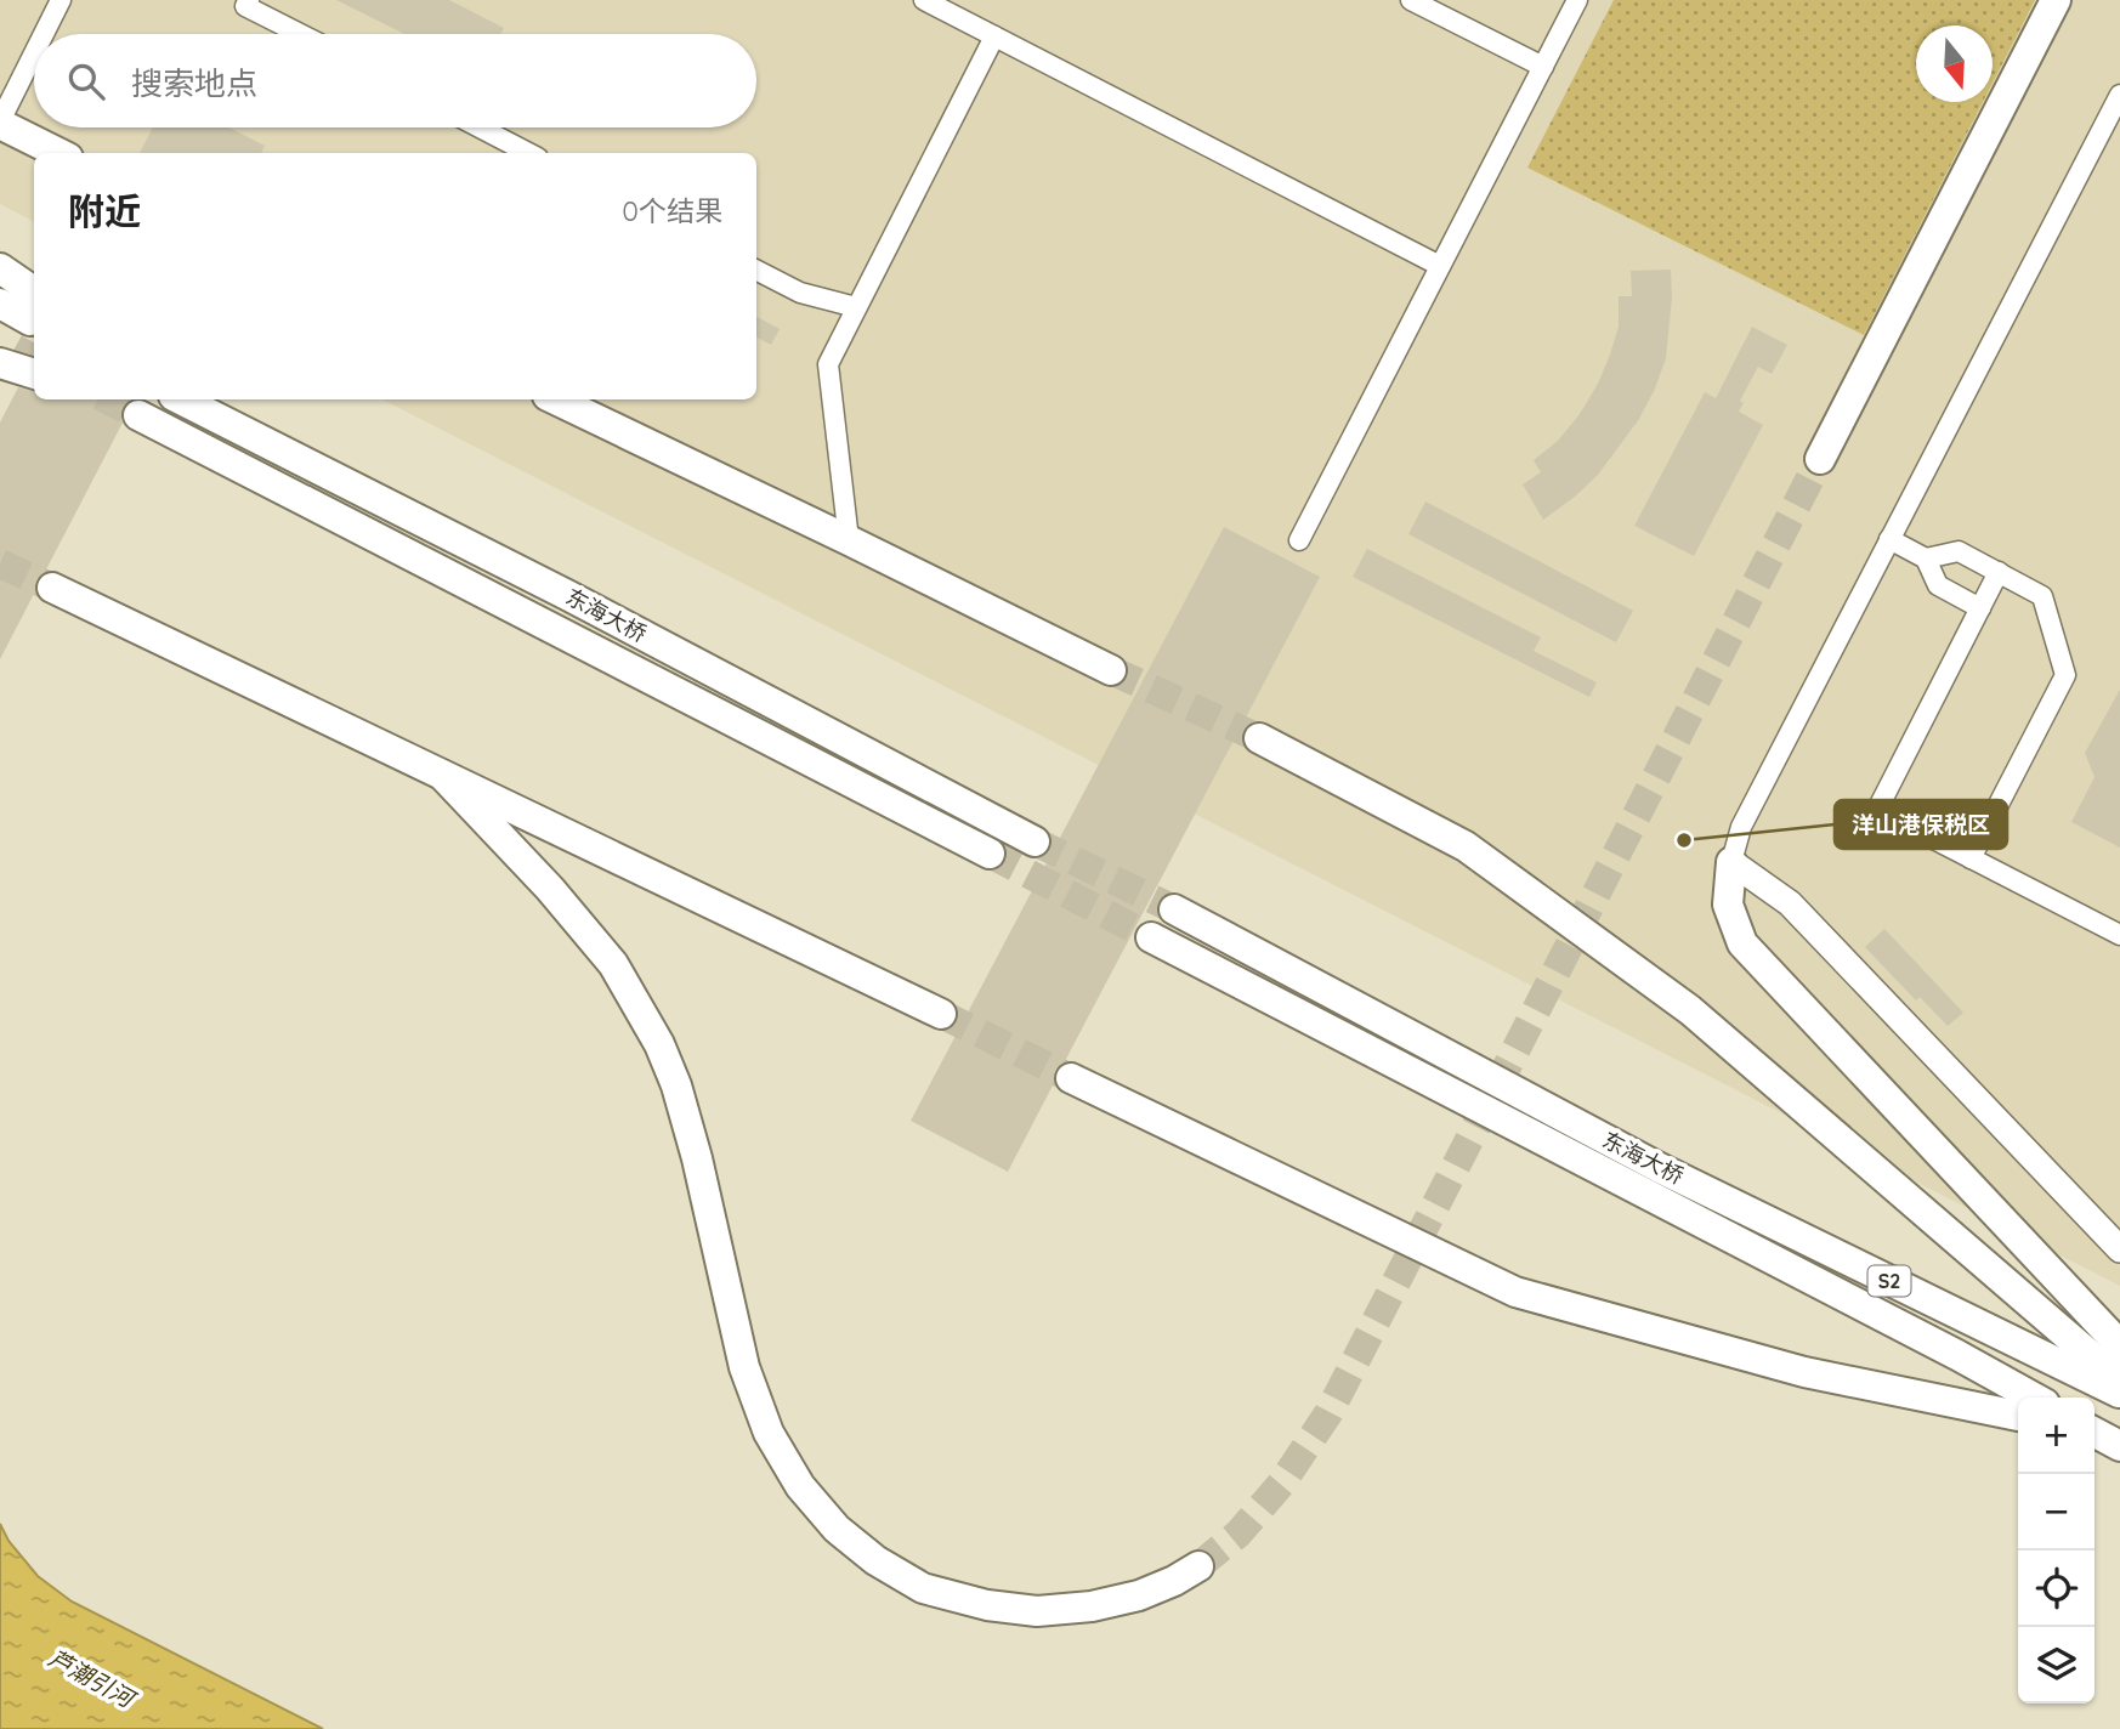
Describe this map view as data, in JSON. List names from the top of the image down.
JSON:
{
  "streets": {
    "highway": ["东海大桥", "S2"]
  },
  "water": ["芦潮引河"],
  "places": ["洋山港保税区"],
  "north": "bottom",
  "page": {
    "search": "搜索地点",
    "heading": ["附近", "0个结果"],
    "map_buttons": ["+", "−"]
  }
}
